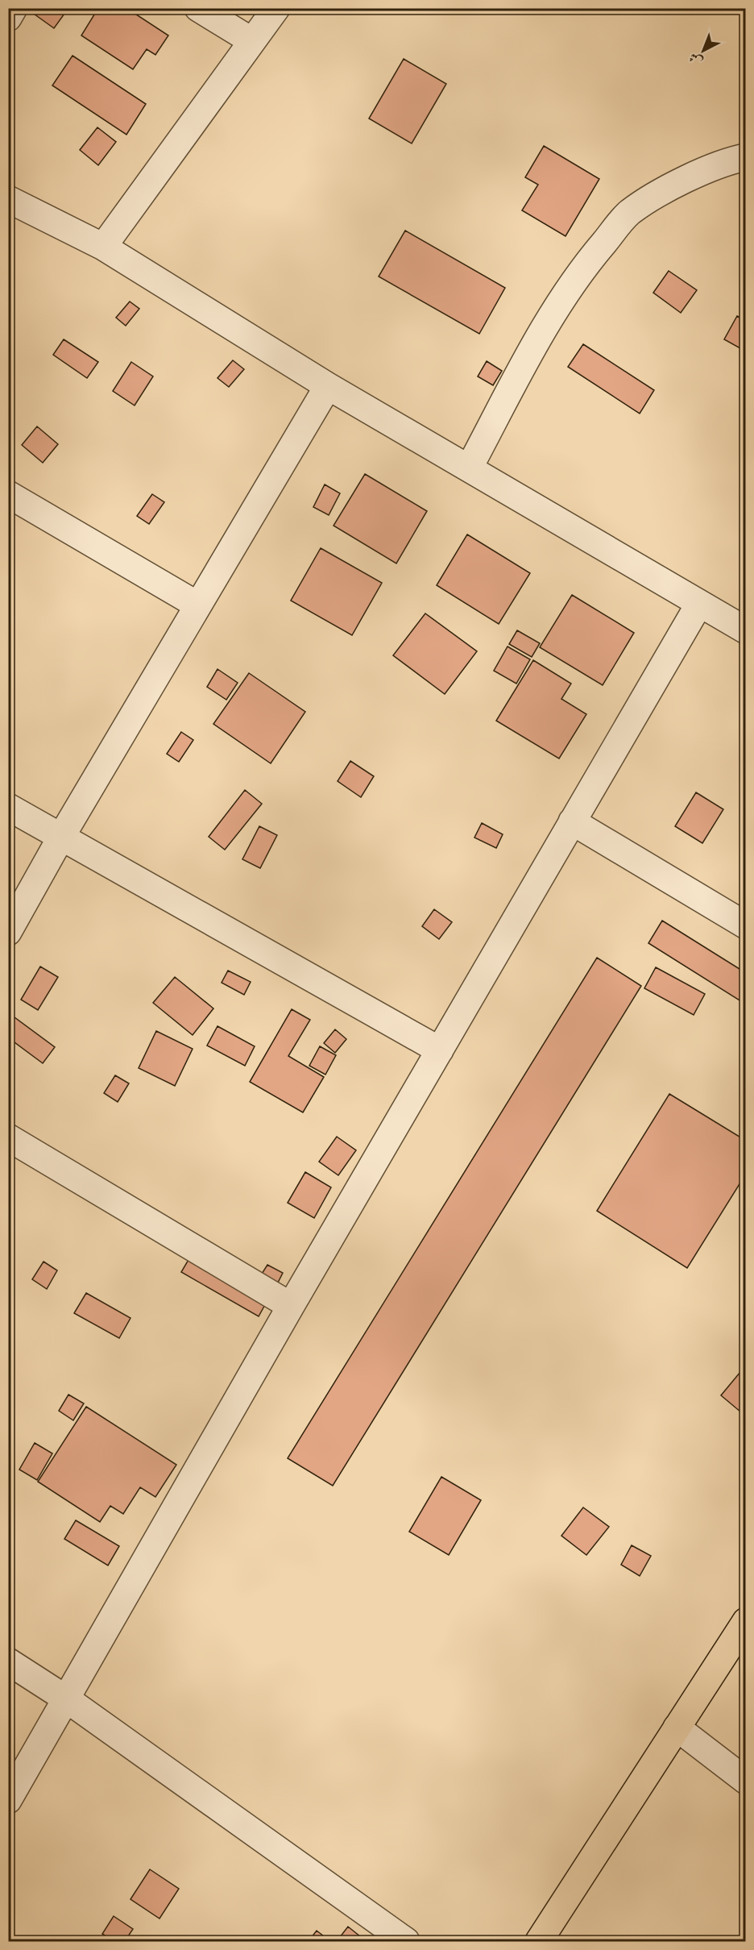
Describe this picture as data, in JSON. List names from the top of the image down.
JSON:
{
  "north": "bottom left"
}
